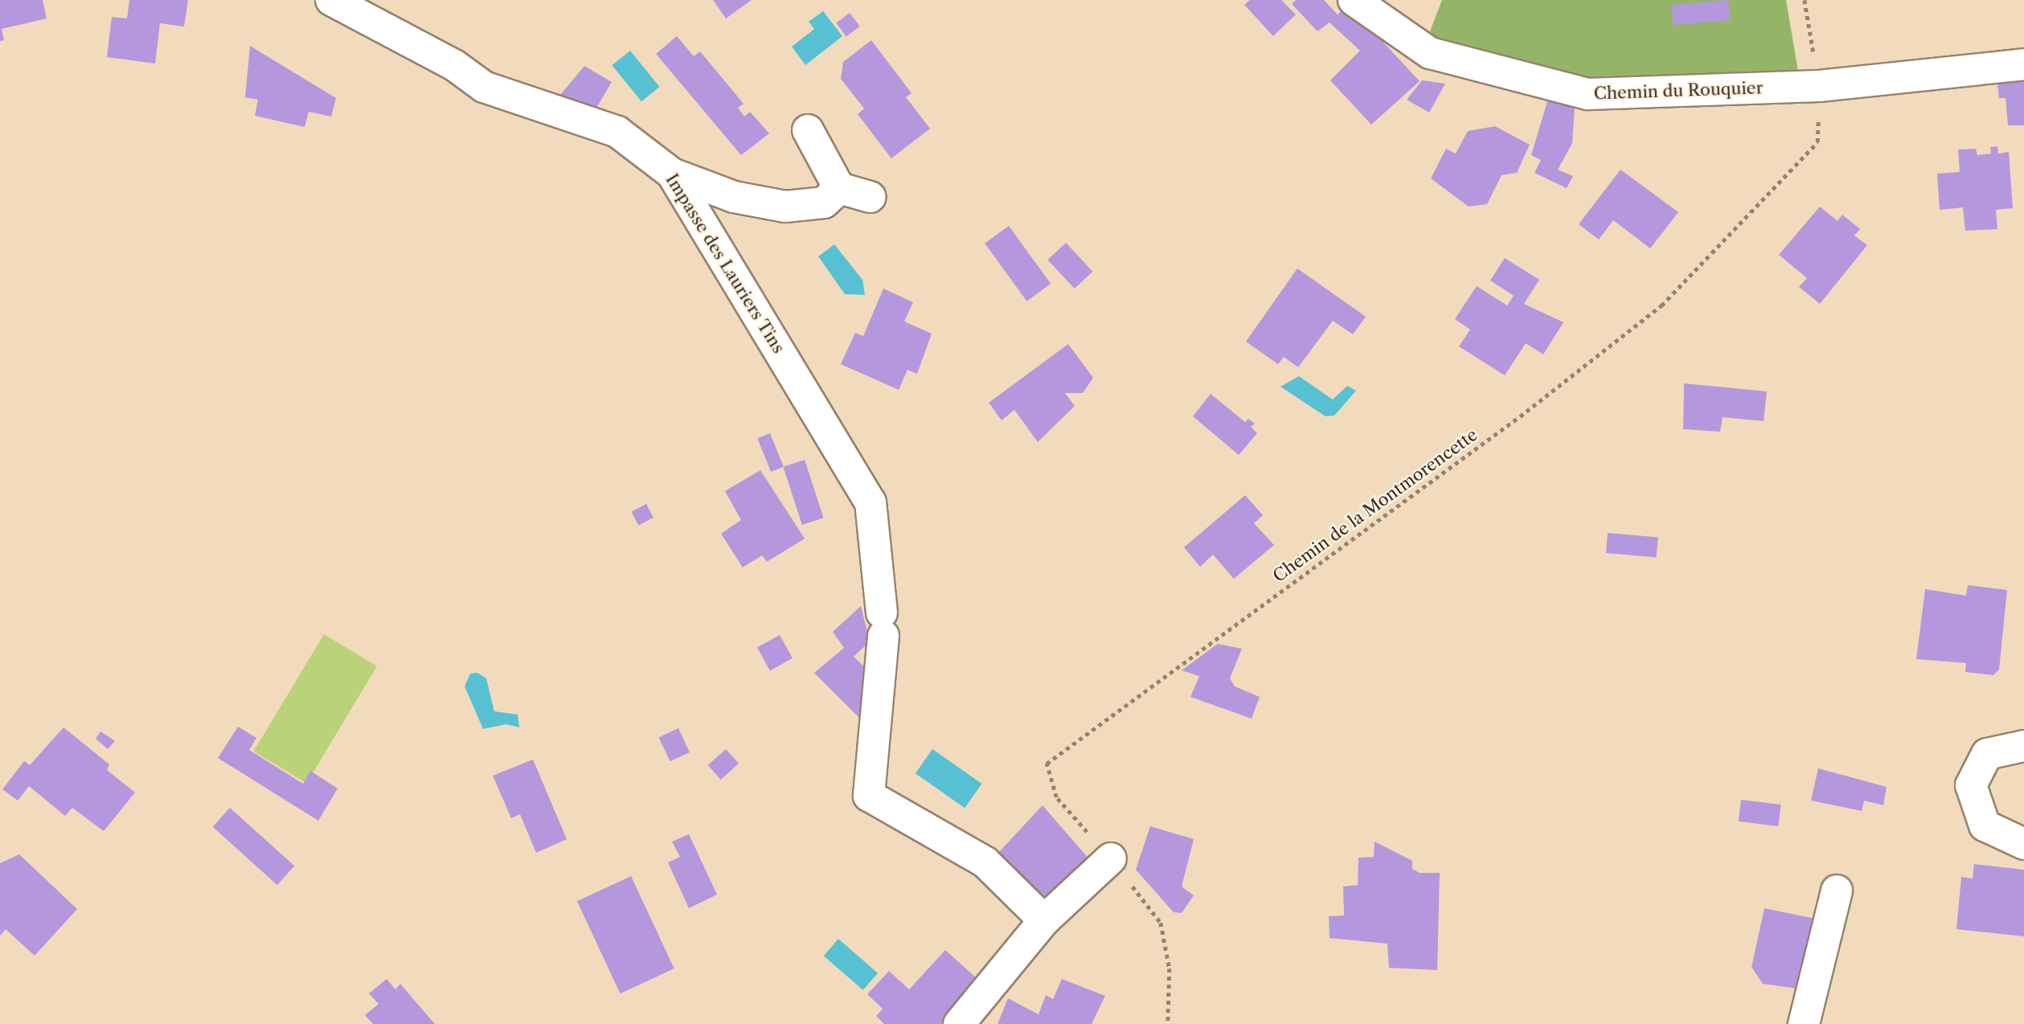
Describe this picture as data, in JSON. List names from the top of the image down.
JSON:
{
  "streets": {
    "street": ["Chemin du Rouquier", "Impasse des Lauriers Tins"],
    "path": ["Chemin de la Montmorencette"]
  },
  "crossings": [
    ["Chemin du Rouquier", "Chemin de la Montmorencette"]
  ]
}
